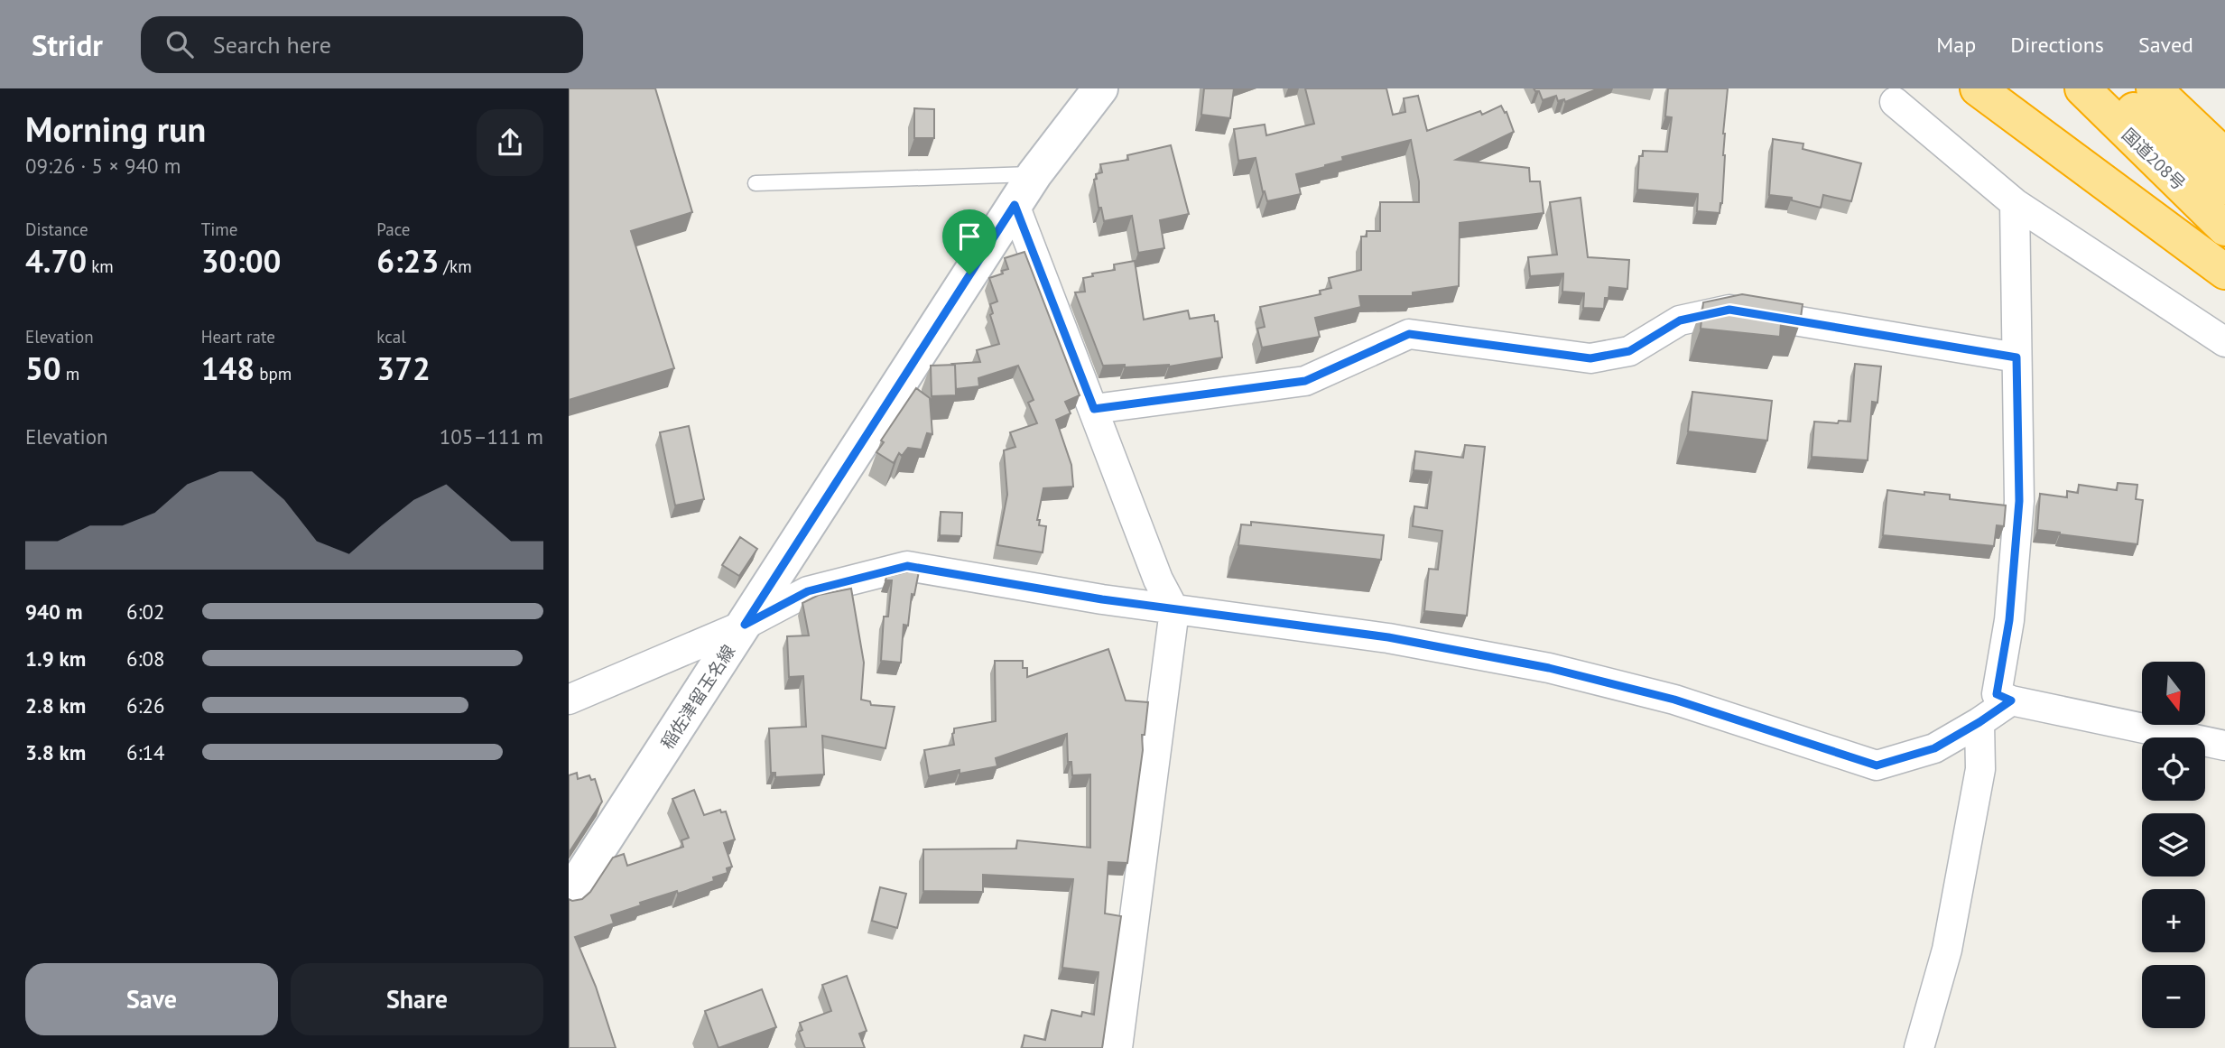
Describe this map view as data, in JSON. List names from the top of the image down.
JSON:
{
  "streets": {
    "highway": ["国道208号"],
    "main road": ["稲佐津留玉名線"]
  },
  "north": "bottom",
  "page": {
    "header": "Stridr",
    "search": "Search here",
    "nav": ["Map", "Directions", "Saved"],
    "heading": ["Morning run", "09:26 · 5 × 940 m"],
    "stats": [
      ["Distance", "4.70 km"],
      ["Time", "30:00"],
      ["Pace", "6:23 /km"],
      ["Elevation", "50 m"],
      ["Heart rate", "148 bpm"],
      ["kcal", "372"]
    ],
    "chart": ["Elevation", "105–111 m"],
    "list": [
      {
        "name": "940 m",
        "note": "6:02"
      },
      {
        "name": "1.9 km",
        "note": "6:08"
      },
      {
        "name": "2.8 km",
        "note": "6:26"
      },
      {
        "name": "3.8 km",
        "note": "6:14"
      }
    ],
    "map_buttons": ["+", "−"],
    "buttons": ["Save", "Share"]
  }
}
